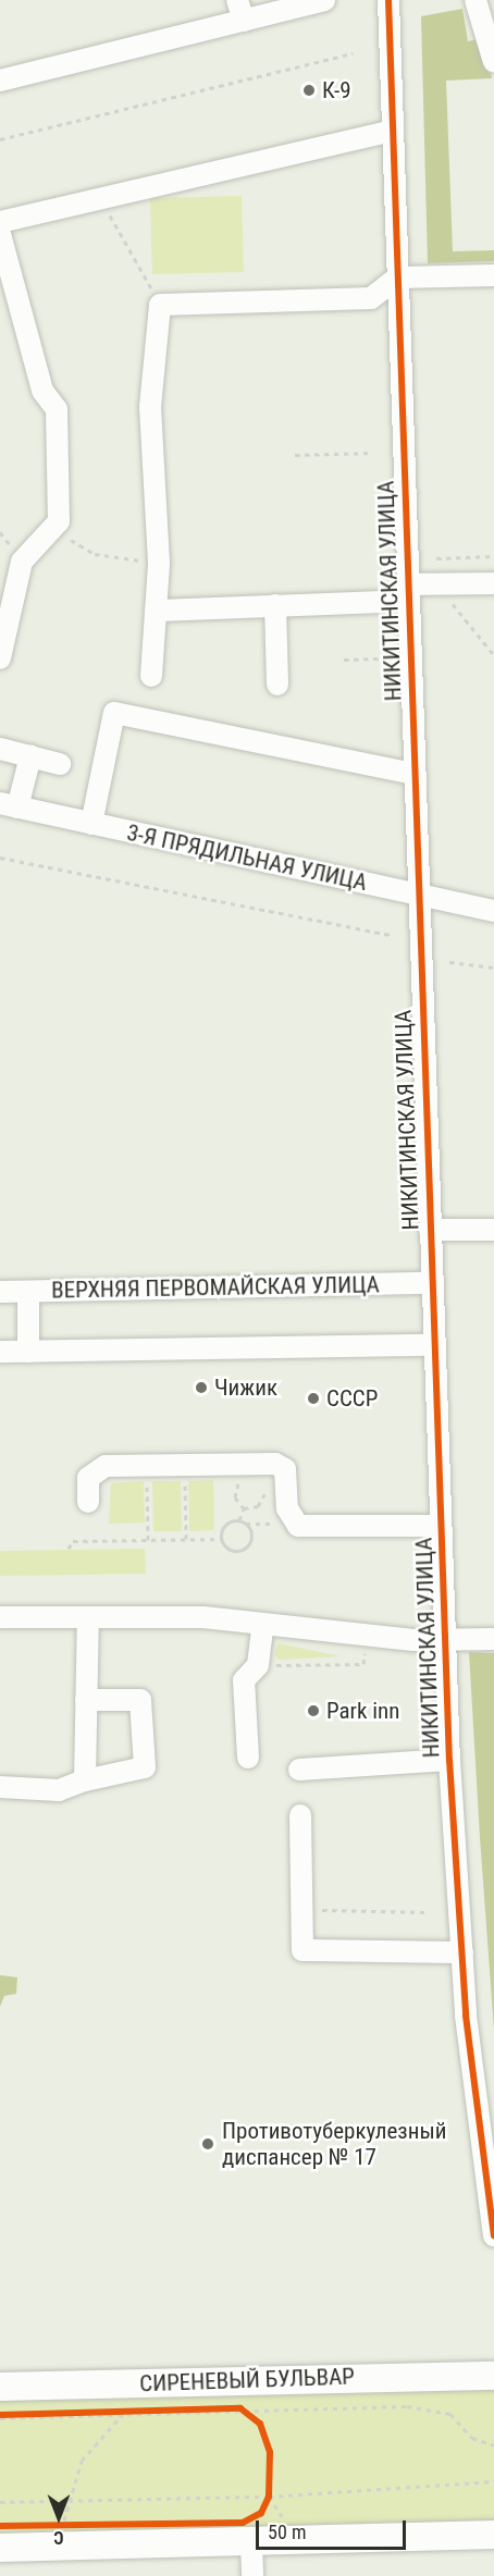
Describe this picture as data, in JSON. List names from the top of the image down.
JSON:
{
  "streets": {
    "main road": ["СИРЕНЕВЫЙ БУЛЬВАР"],
    "street": ["НИКИТИНСКАЯ УЛИЦА", "3-Я ПРЯДИЛЬНАЯ УЛИЦА", "ВЕРХНЯЯ ПЕРВОМАЙСКАЯ УЛИЦА"]
  },
  "crossings": [
    ["НИКИТИНСКАЯ УЛИЦА", "3-Я ПРЯДИЛЬНАЯ УЛИЦА"],
    ["НИКИТИНСКАЯ УЛИЦА", "ВЕРХНЯЯ ПЕРВОМАЙСКАЯ УЛИЦА"]
  ],
  "places": [
    "К-9",
    "Чижик",
    "СССР",
    "Park inn",
    "Противотуберкулезный диспансер № 17"
  ],
  "scale_bar": "50 m",
  "north": "bottom"
}
